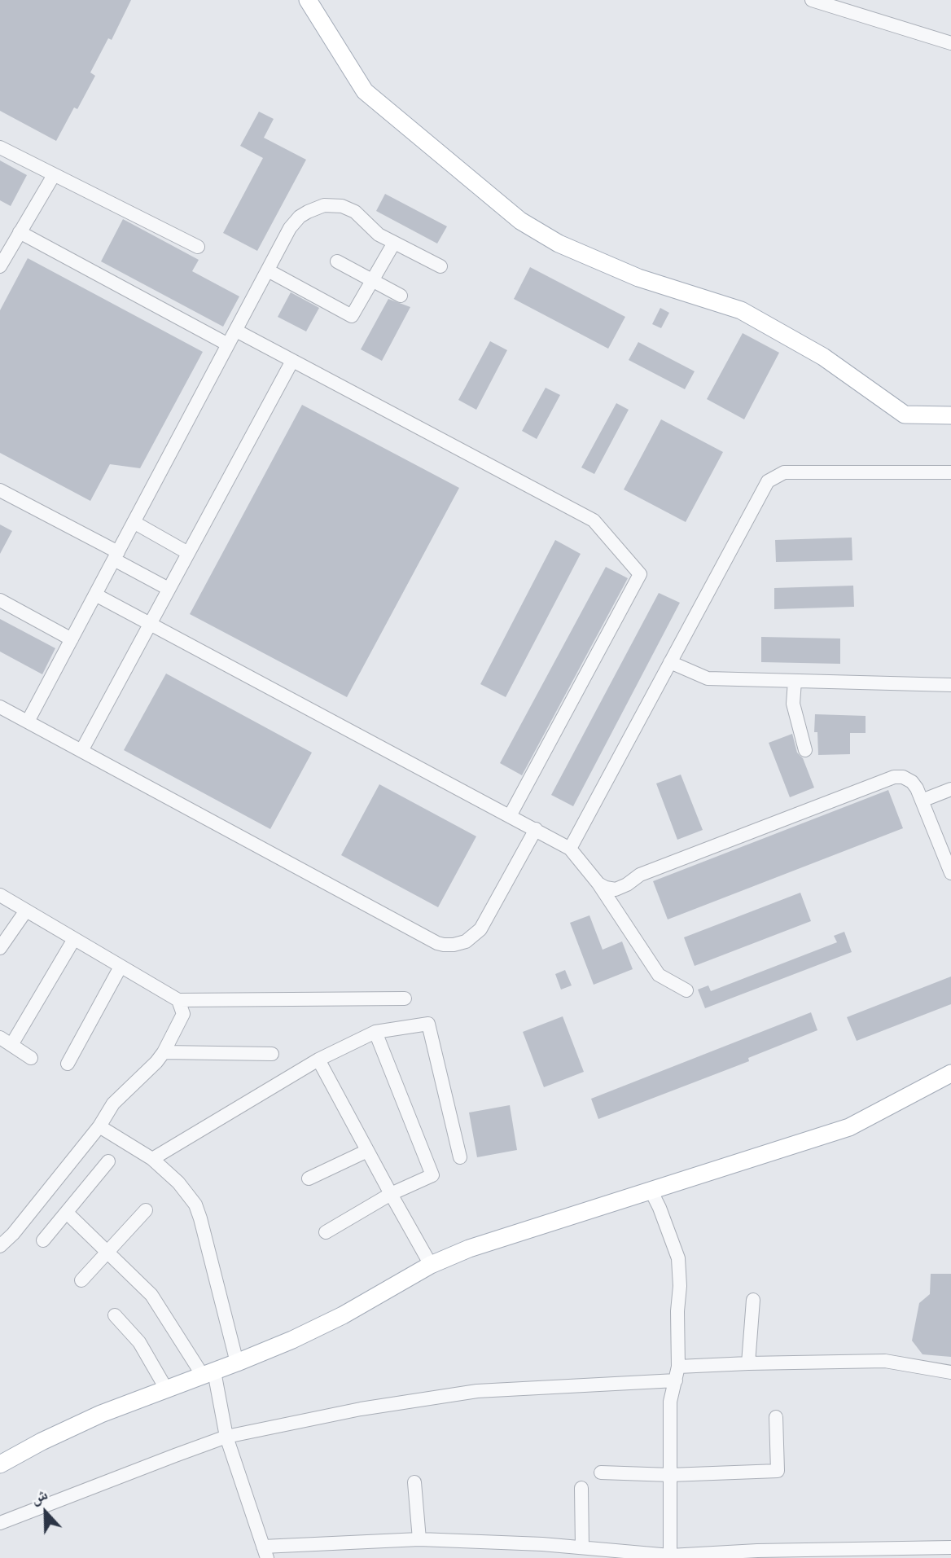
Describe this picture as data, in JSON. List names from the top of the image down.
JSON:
{
  "north": "top"
}
